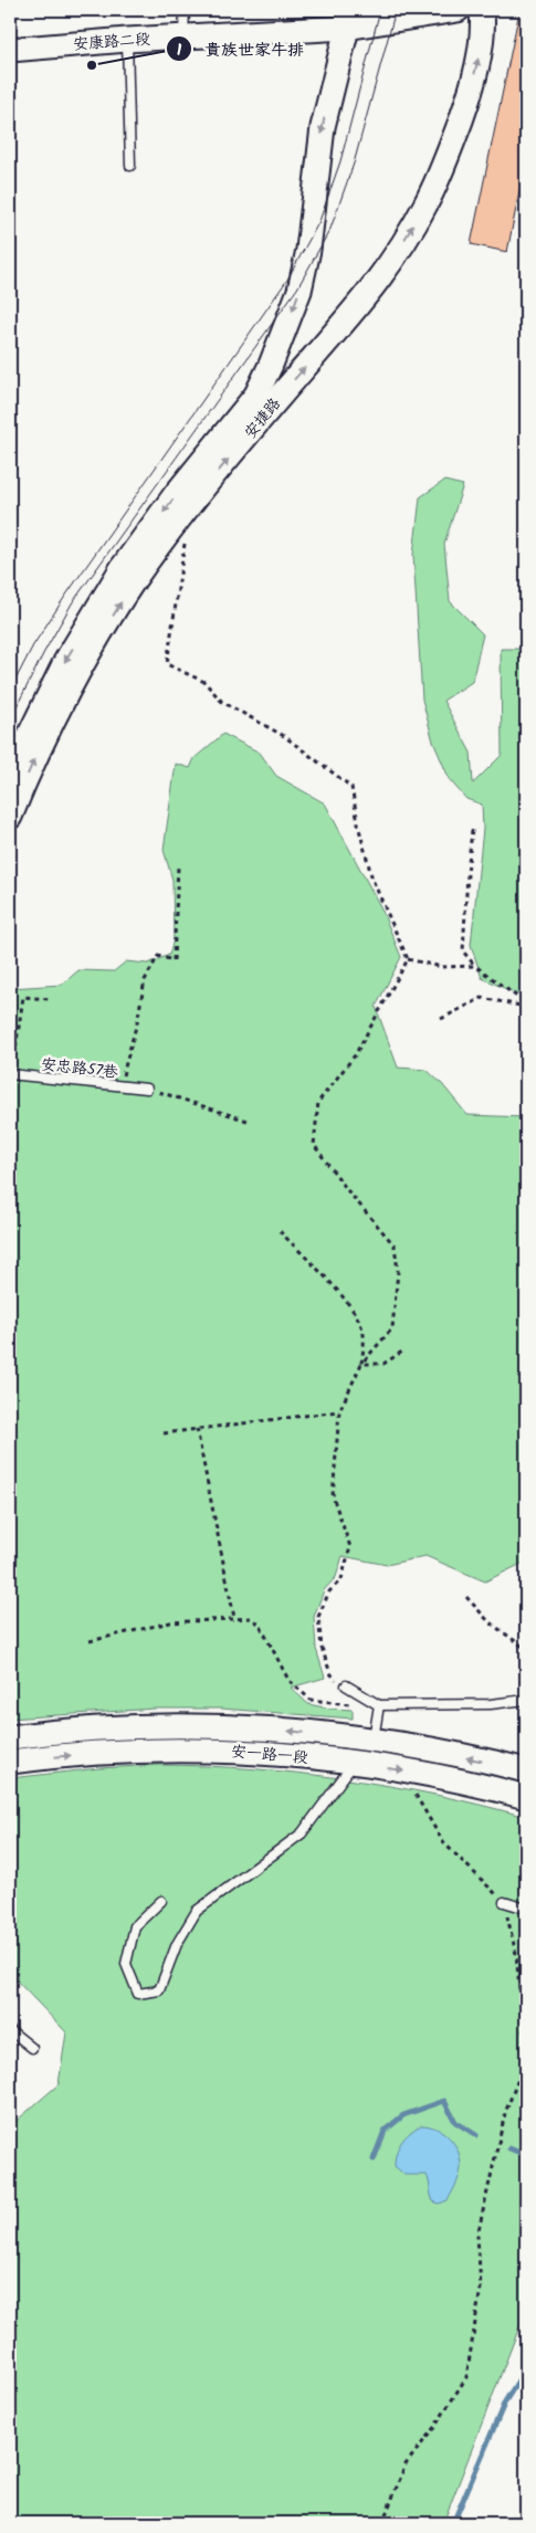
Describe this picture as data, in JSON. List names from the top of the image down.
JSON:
{
  "streets": {
    "street": ["安康路二段", "安捷路", "安一路一段"],
    "lane": ["安忠路57巷"]
  },
  "crossings": [
    ["安康路二段", "安捷路"]
  ],
  "places": ["貴族世家牛排"]
}
